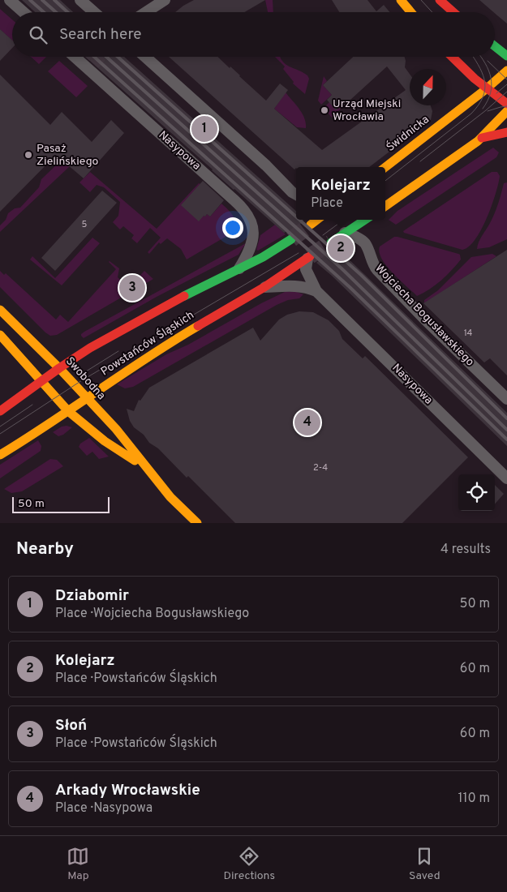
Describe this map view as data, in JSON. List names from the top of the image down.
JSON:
{
  "streets": {
    "main road": ["Świdnicka", "Powstańców Śląskich", "Swobodna"],
    "street": ["Nasypowa", "Wojciecha Bogusławskiego"]
  },
  "crossings": [
    ["Nasypowa", "Powstańców Śląskich"],
    ["Powstańców Śląskich", "Swobodna"]
  ],
  "places": ["Urząd Miejski Wrocławia", "Pasaż Zielińskiego"],
  "house_numbers": ["5", "14", "2-4"],
  "scale_bar": "50 m",
  "north": "top",
  "page": {
    "search": "Search here",
    "pins": [
      "1",
      "2",
      "3",
      "4"
    ],
    "popup": ["Kolejarz", "Place"],
    "scale": "50 m",
    "heading": ["Nearby", "4 results"],
    "list": [
      {
        "mark": "1",
        "name": "Dziabomir",
        "note": "Place · Wojciecha Bogusławskiego",
        "value": "50 m"
      },
      {
        "mark": "2",
        "name": "Kolejarz",
        "note": "Place · Powstańców Śląskich",
        "value": "60 m"
      },
      {
        "mark": "3",
        "name": "Słoń",
        "note": "Place · Powstańców Śląskich",
        "value": "60 m"
      },
      {
        "mark": "4",
        "name": "Arkady Wrocławskie",
        "note": "Place · Nasypowa",
        "value": "110 m"
      }
    ],
    "nav": ["Map", "Directions", "Saved"]
  }
}
